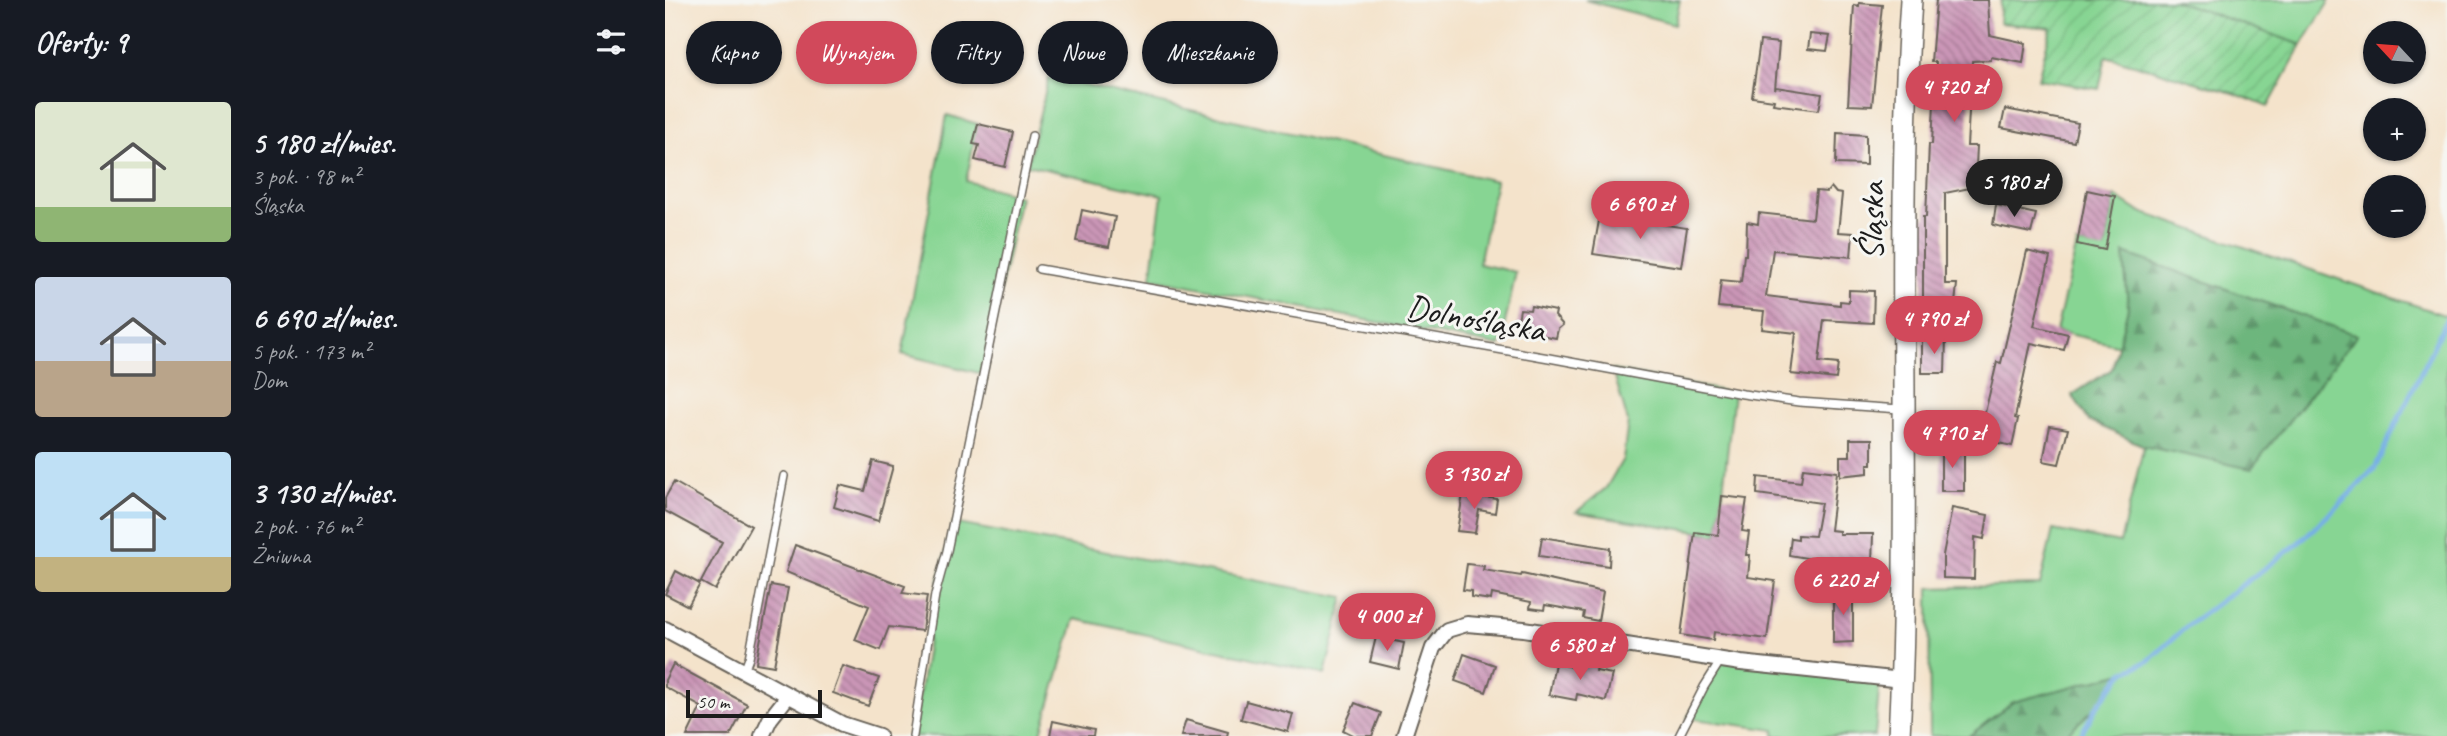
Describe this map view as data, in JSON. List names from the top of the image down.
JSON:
{
  "streets": {
    "street": ["Śląska"],
    "lane": ["Dolnośląska"]
  },
  "crossings": [
    ["Śląska", "Dolnośląska"]
  ],
  "scale_bar": "50 m",
  "north": "top left",
  "page": {
    "heading": "Oferty: 9",
    "map_buttons": ["+", "−"],
    "chip": [
      "Kupno",
      "Wynajem",
      "Filtry",
      "Nowe",
      "Mieszkanie"
    ],
    "price": [
      "4 720 zł",
      "5 180 zł",
      "6 690 zł",
      "4 790 zł",
      "4 710 zł",
      "3 130 zł",
      "6 220 zł",
      "4 000 zł",
      "6 580 zł"
    ],
    "list": [
      {
        "name": "5 180 zł/mies.",
        "note": "3 pok. · 98 m² · Śląska"
      },
      {
        "name": "6 690 zł/mies.",
        "note": "5 pok. · 173 m² · Dom"
      },
      {
        "name": "3 130 zł/mies.",
        "note": "2 pok. · 76 m² · Żniwna"
      }
    ],
    "scale": "50 m"
  }
}
